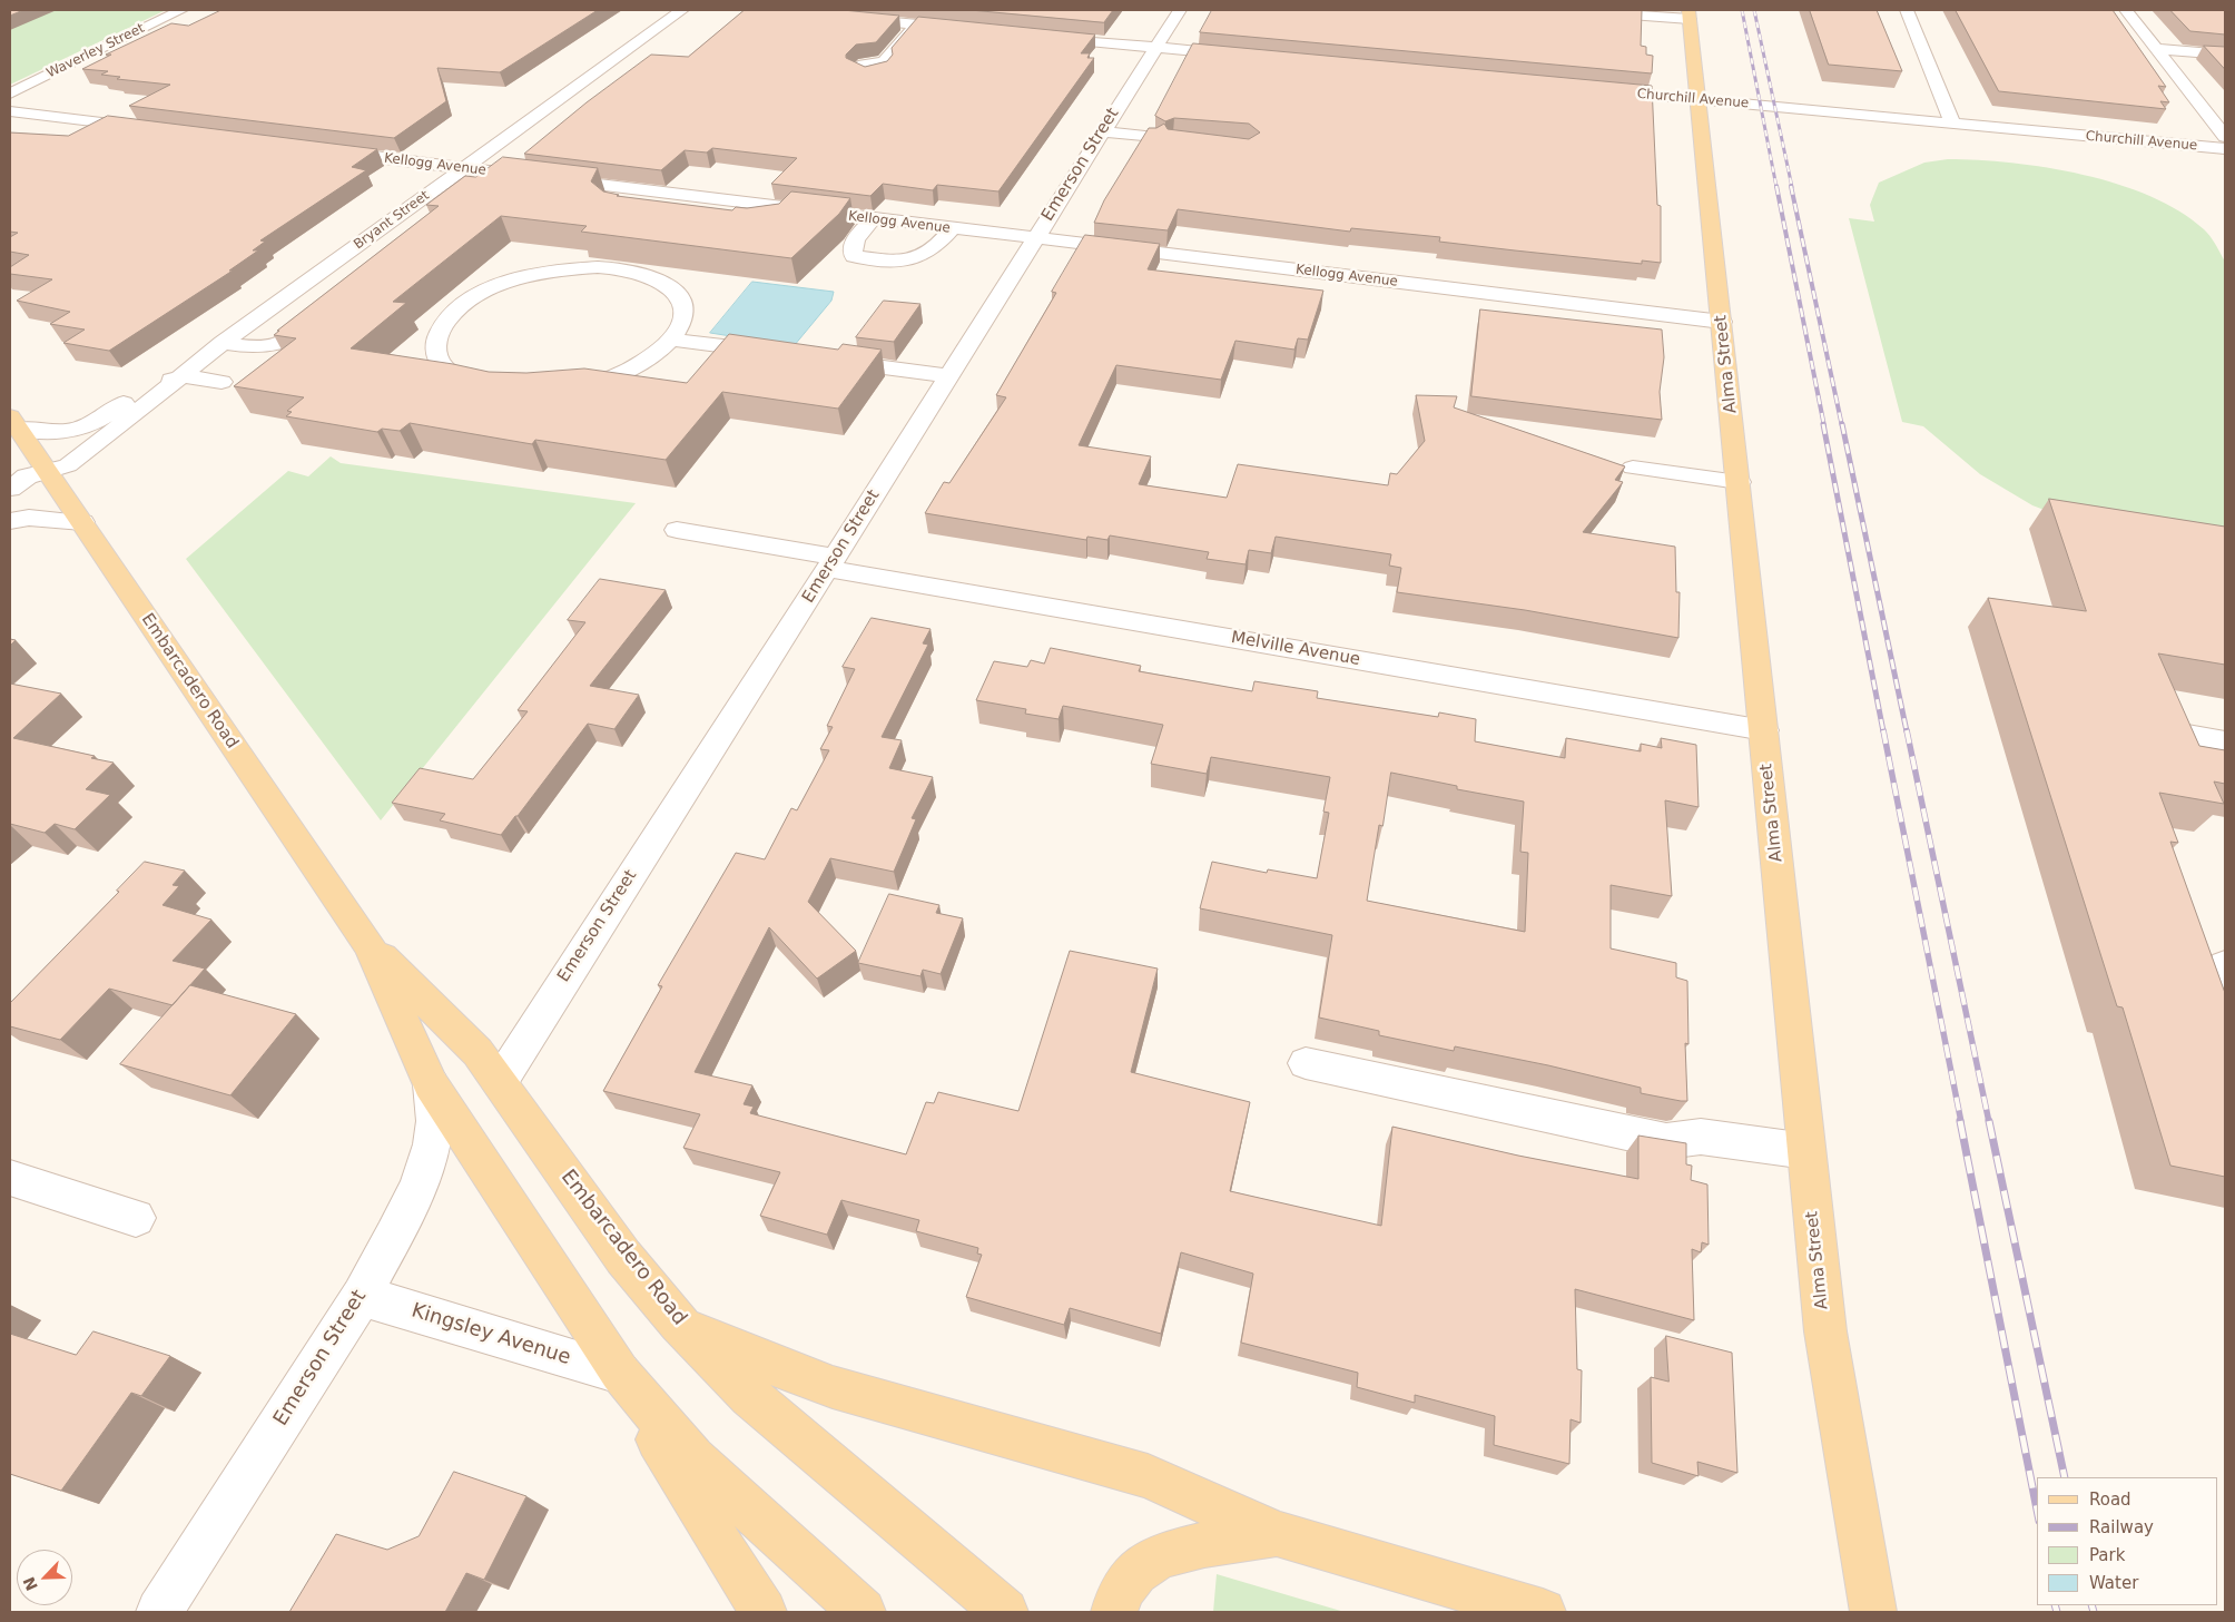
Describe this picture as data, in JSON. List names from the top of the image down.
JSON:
{
  "streets": {
    "main road": ["Alma Street", "Embarcadero Road"],
    "street": [
      "Waverley Street",
      "Churchill Avenue",
      "Kellogg Avenue",
      "Emerson Street",
      "Bryant Street",
      "Melville Avenue",
      "Kingsley Avenue"
    ]
  },
  "crossings": [
    ["Churchill Avenue", "Alma Street"],
    ["Kellogg Avenue", "Emerson Street"],
    ["Kellogg Avenue", "Bryant Street"],
    ["Kellogg Avenue", "Alma Street"],
    ["Emerson Street", "Melville Avenue"],
    ["Emerson Street", "Embarcadero Road"],
    ["Emerson Street", "Kingsley Avenue"],
    ["Bryant Street", "Embarcadero Road"],
    ["Alma Street", "Melville Avenue"],
    ["Embarcadero Road", "Kingsley Avenue"]
  ],
  "legend": [
    "Road",
    "Railway",
    "Park",
    "Water"
  ],
  "north": "bottom left"
}
